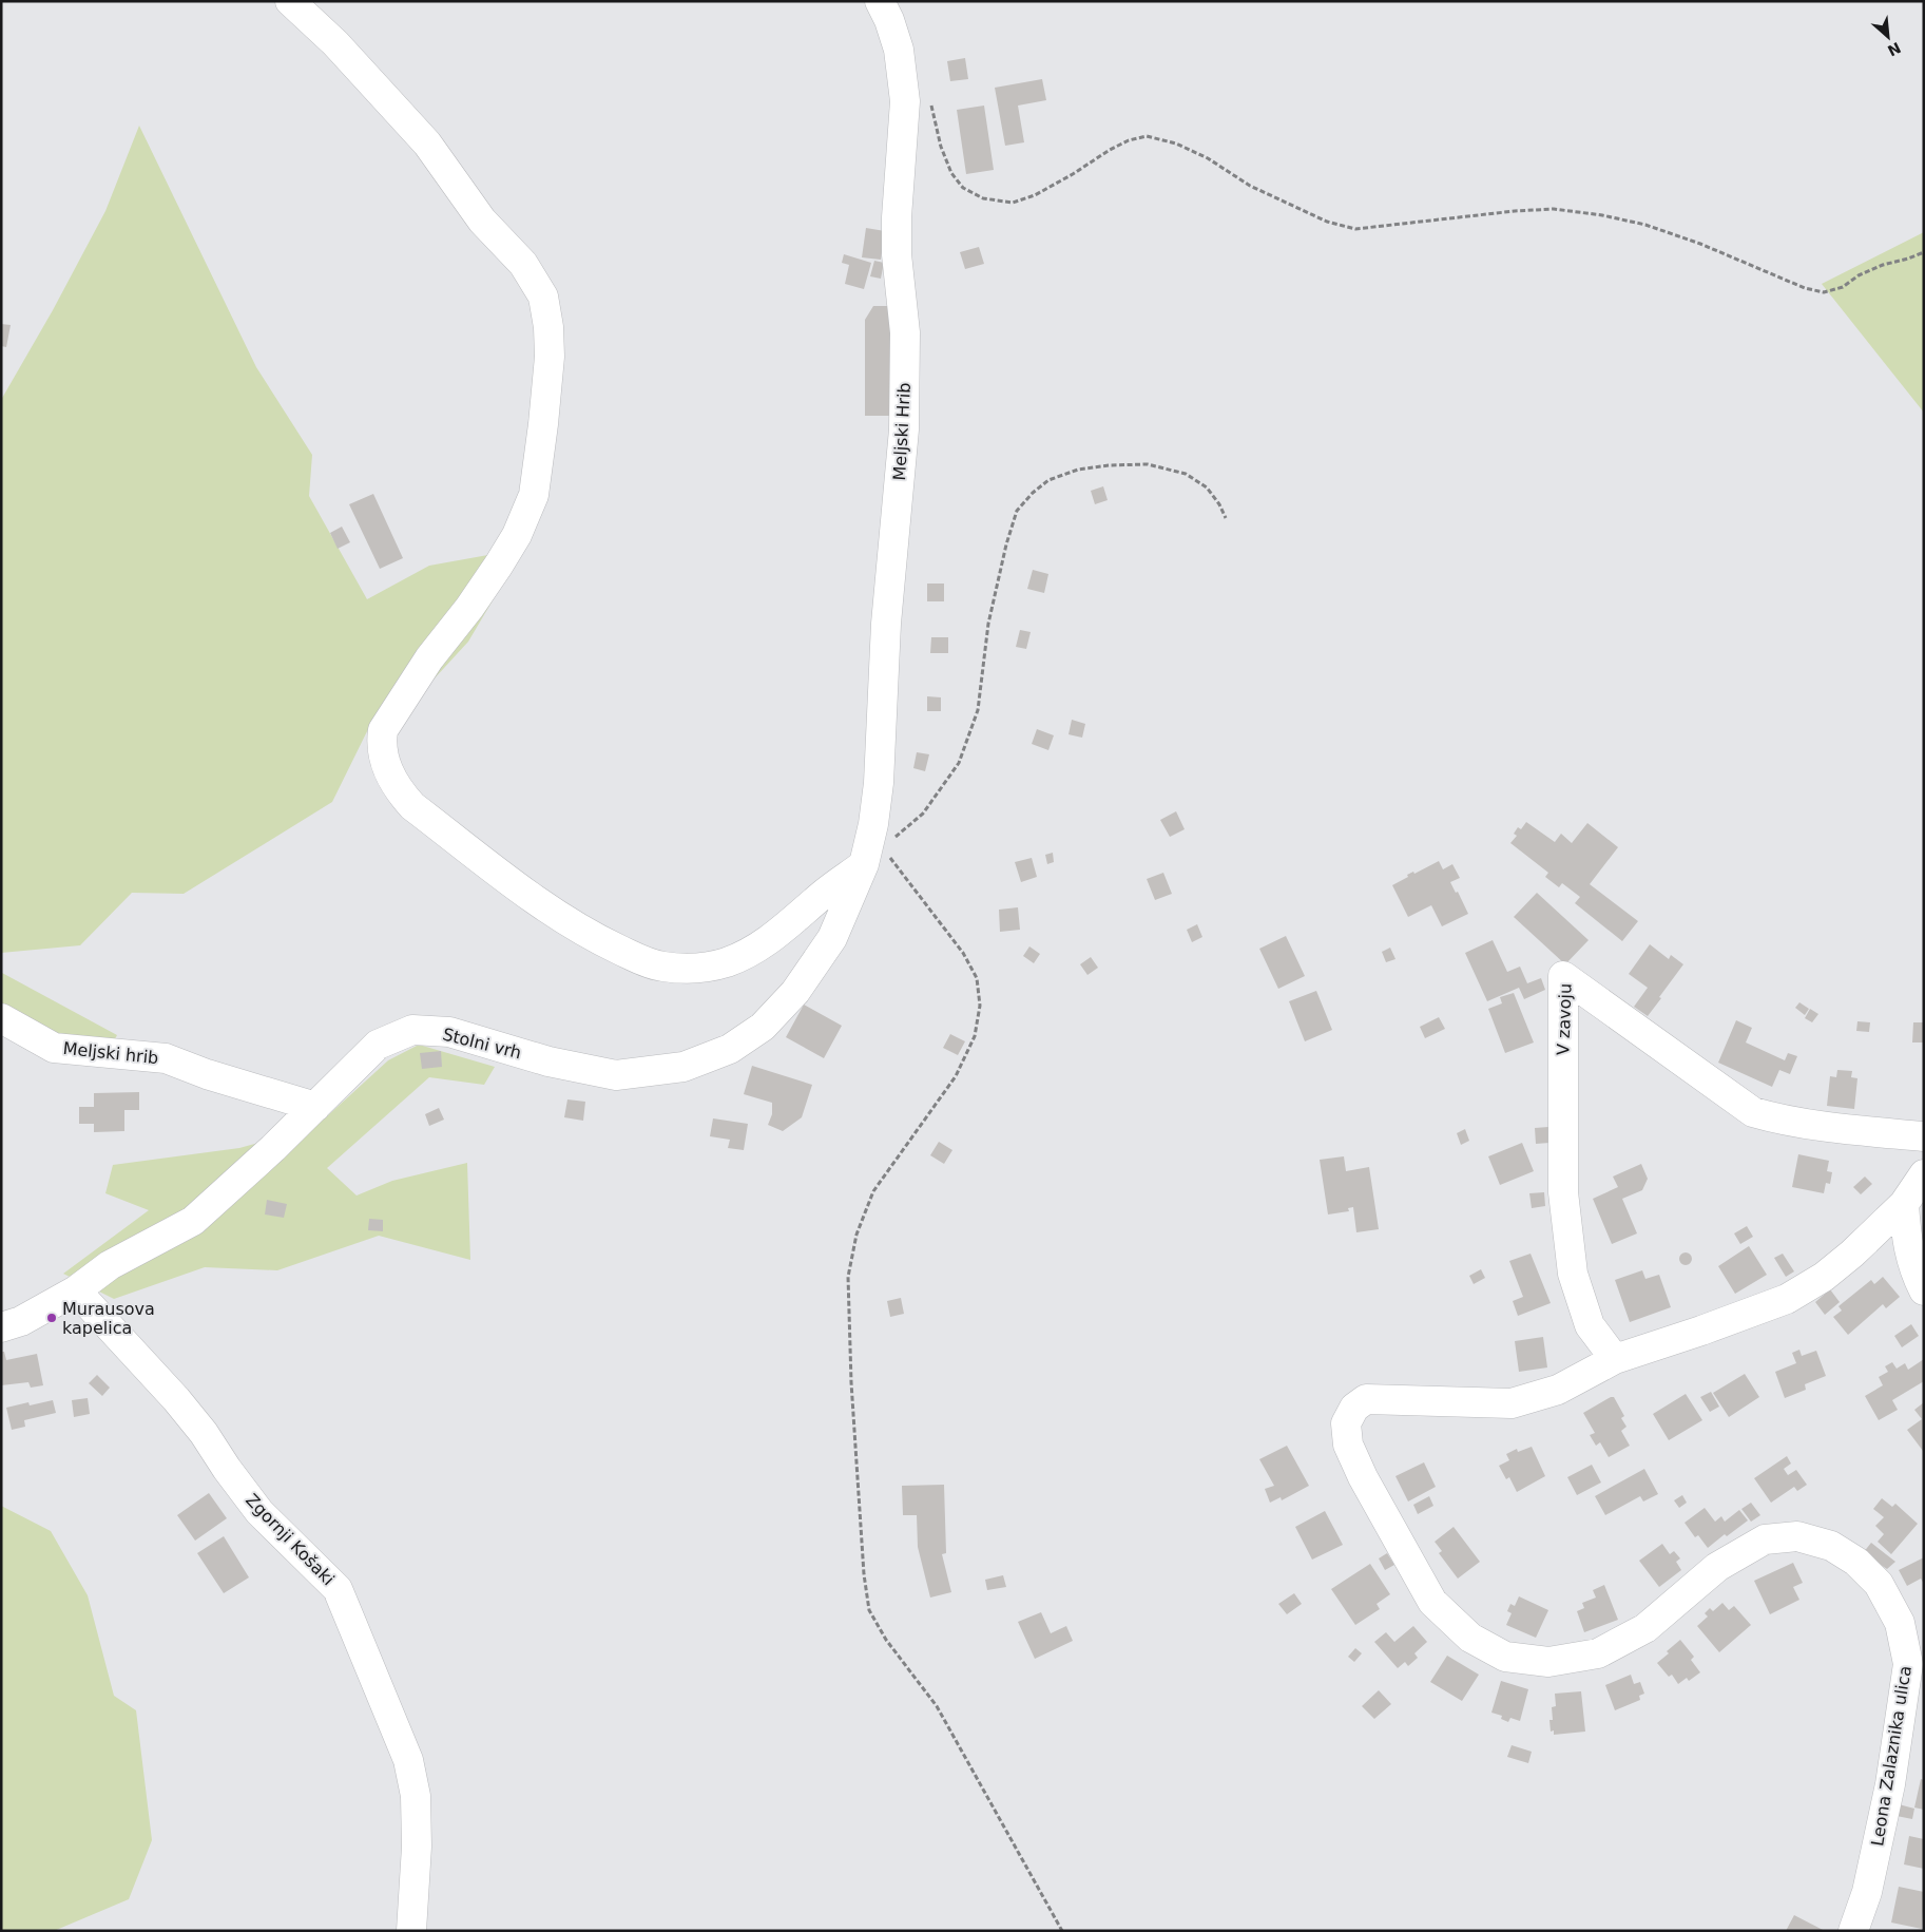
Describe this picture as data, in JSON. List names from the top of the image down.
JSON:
{
  "streets": {
    "street": [
      "Meljski Hrib",
      "V zavoju",
      "Stolni vrh",
      "Meljski hrib",
      "Zgornji Košaki",
      "Leona Zalaznika ulica"
    ]
  },
  "crossings": [
    ["Meljski Hrib", "Stolni vrh"],
    ["V zavoju", "Leona Zalaznika ulica"],
    ["Stolni vrh", "Meljski hrib"],
    ["Stolni vrh", "Zgornji Košaki"]
  ],
  "places": ["Murausova kapelica"],
  "north": "bottom right"
}
